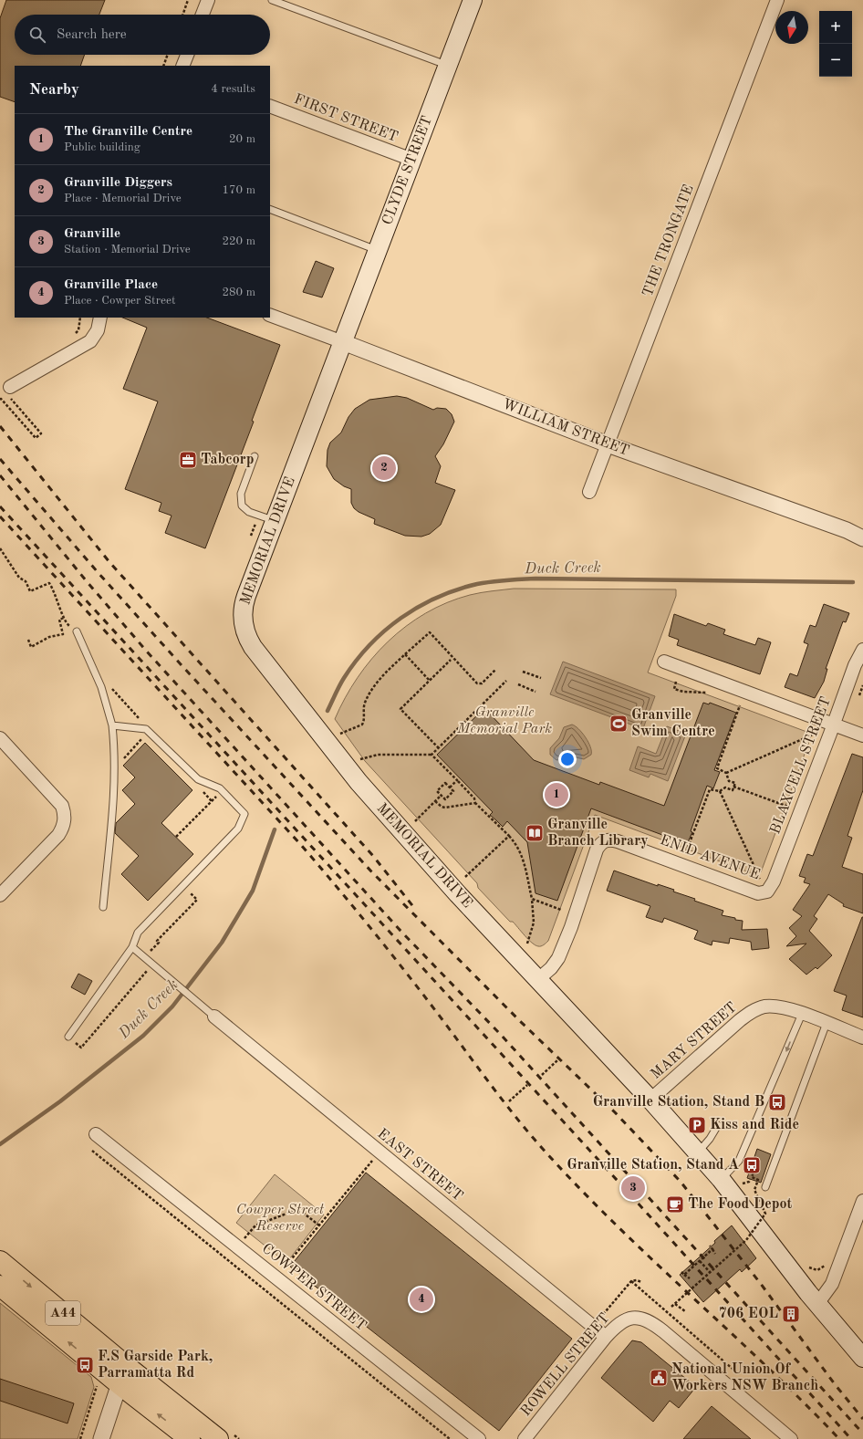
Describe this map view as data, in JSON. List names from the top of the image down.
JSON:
{
  "streets": {
    "highway": ["A44"],
    "main road": ["CLYDE STREET", "MEMORIAL DRIVE"],
    "street": [
      "FIRST STREET",
      "THE TRONGATE",
      "WILLIAM STREET",
      "BLAXCELL STREET",
      "ENID AVENUE",
      "MARY STREET",
      "EAST STREET",
      "COWPER STREET",
      "ROWELL STREET"
    ]
  },
  "crossings": [
    ["FIRST STREET", "CLYDE STREET"],
    ["CLYDE STREET", "WILLIAM STREET"],
    ["CLYDE STREET", "MEMORIAL DRIVE"],
    ["THE TRONGATE", "WILLIAM STREET"],
    ["WILLIAM STREET", "MEMORIAL DRIVE"],
    ["MEMORIAL DRIVE", "ENID AVENUE"],
    ["MEMORIAL DRIVE", "MARY STREET"],
    ["BLAXCELL STREET", "ENID AVENUE"],
    ["EAST STREET", "ROWELL STREET"]
  ],
  "water": ["Duck Creek"],
  "parks": ["Granville Memorial Park", "Cowper Street Reserve"],
  "places": {
    "office": ["Tabcorp"],
    "sports": ["Granville Swim Centre"],
    "library": ["Granville Branch Library"],
    "bus stop": ["Granville Station, Stand B", "Granville Station, Stand A", "F.S Garside Park, Parramatta Rd"],
    "parking": ["Kiss and Ride"],
    "cafe": ["The Food Depot"],
    "building": ["706 EOL"],
    "public building": ["National Union Of Workers NSW Branch"]
  },
  "north": "bottom",
  "page": {
    "map_buttons": ["+", "−"],
    "search": "Search here",
    "heading": ["Nearby", "4 results"],
    "list": [
      {
        "mark": "1",
        "name": "The Granville Centre",
        "note": "Public building",
        "value": "20 m"
      },
      {
        "mark": "2",
        "name": "Granville Diggers",
        "note": "Place · Memorial Drive",
        "value": "170 m"
      },
      {
        "mark": "3",
        "name": "Granville",
        "note": "Station · Memorial Drive",
        "value": "220 m"
      },
      {
        "mark": "4",
        "name": "Granville Place",
        "note": "Place · Cowper Street",
        "value": "280 m"
      }
    ],
    "pins": [
      "2",
      "1",
      "3",
      "4"
    ]
  }
}
